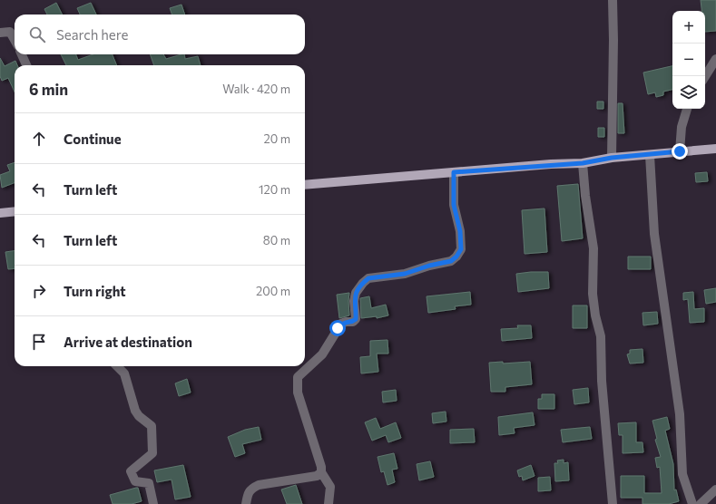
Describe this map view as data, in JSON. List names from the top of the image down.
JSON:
{
  "page": {
    "map_buttons": ["+", "−"],
    "search": "Search here",
    "heading": ["6 min", "Walk · 420 m"],
    "list": [
      ["Continue", "20 m"],
      ["Turn left", "120 m"],
      ["Turn left", "80 m"],
      ["Turn right", "200 m"],
      "Arrive at destination"
    ]
  }
}
